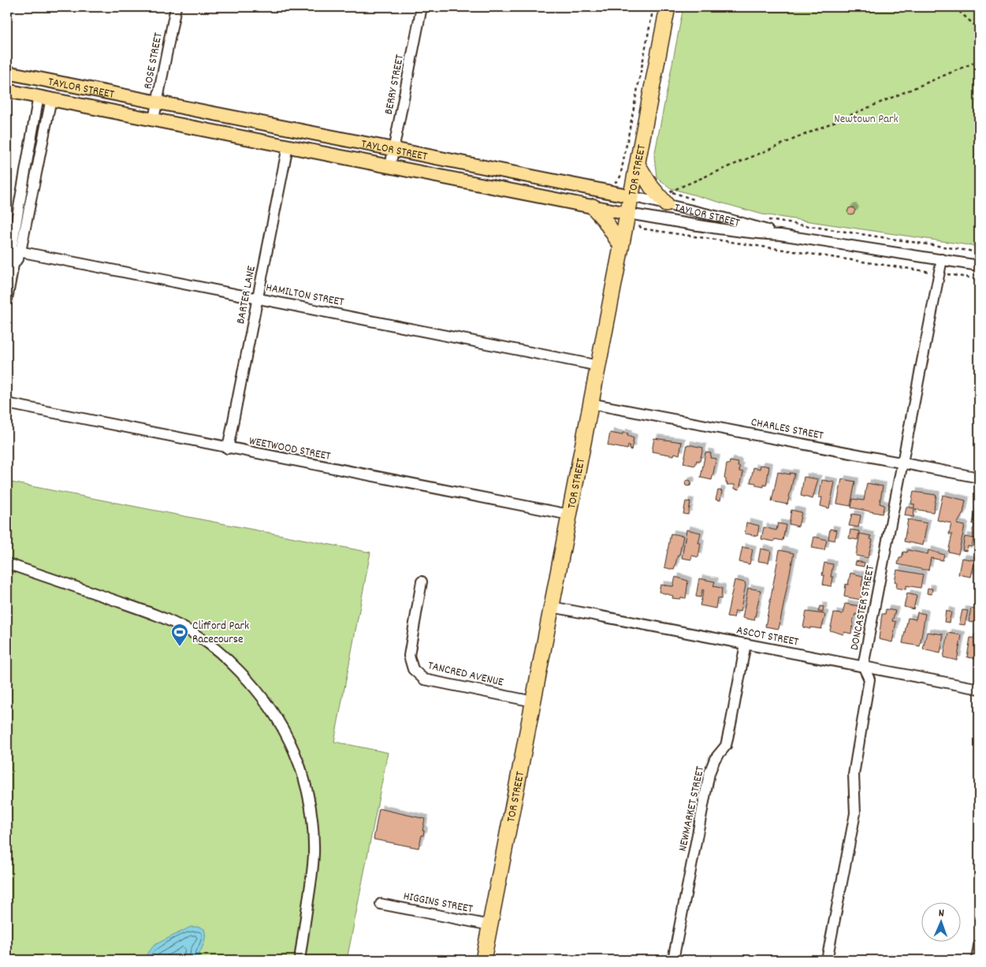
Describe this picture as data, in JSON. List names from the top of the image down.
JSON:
{
  "streets": {
    "highway": ["TOR STREET"],
    "main road": ["TAYLOR STREET"],
    "street": [
      "ROSE STREET",
      "BERRY STREET",
      "HAMILTON STREET",
      "BARTER LANE",
      "CHARLES STREET",
      "WEETWOOD STREET",
      "DONCASTER STREET",
      "ASCOT STREET",
      "TANCRED AVENUE",
      "NEWMARKET STREET",
      "HIGGINS STREET"
    ]
  },
  "crossings": [
    ["ROSE STREET", "TAYLOR STREET"],
    ["BERRY STREET", "TAYLOR STREET"],
    ["TAYLOR STREET", "TOR STREET"],
    ["TAYLOR STREET", "BARTER LANE"],
    ["TAYLOR STREET", "DONCASTER STREET"],
    ["TOR STREET", "HAMILTON STREET"],
    ["TOR STREET", "CHARLES STREET"],
    ["TOR STREET", "WEETWOOD STREET"],
    ["TOR STREET", "ASCOT STREET"],
    ["TOR STREET", "TANCRED AVENUE"],
    ["TOR STREET", "HIGGINS STREET"],
    ["HAMILTON STREET", "BARTER LANE"],
    ["BARTER LANE", "WEETWOOD STREET"],
    ["CHARLES STREET", "DONCASTER STREET"],
    ["DONCASTER STREET", "ASCOT STREET"],
    ["ASCOT STREET", "NEWMARKET STREET"]
  ],
  "parks": ["Newtown Park"],
  "places": {
    "sports": ["Clifford Park Racecourse"]
  },
  "north": "top"
}
